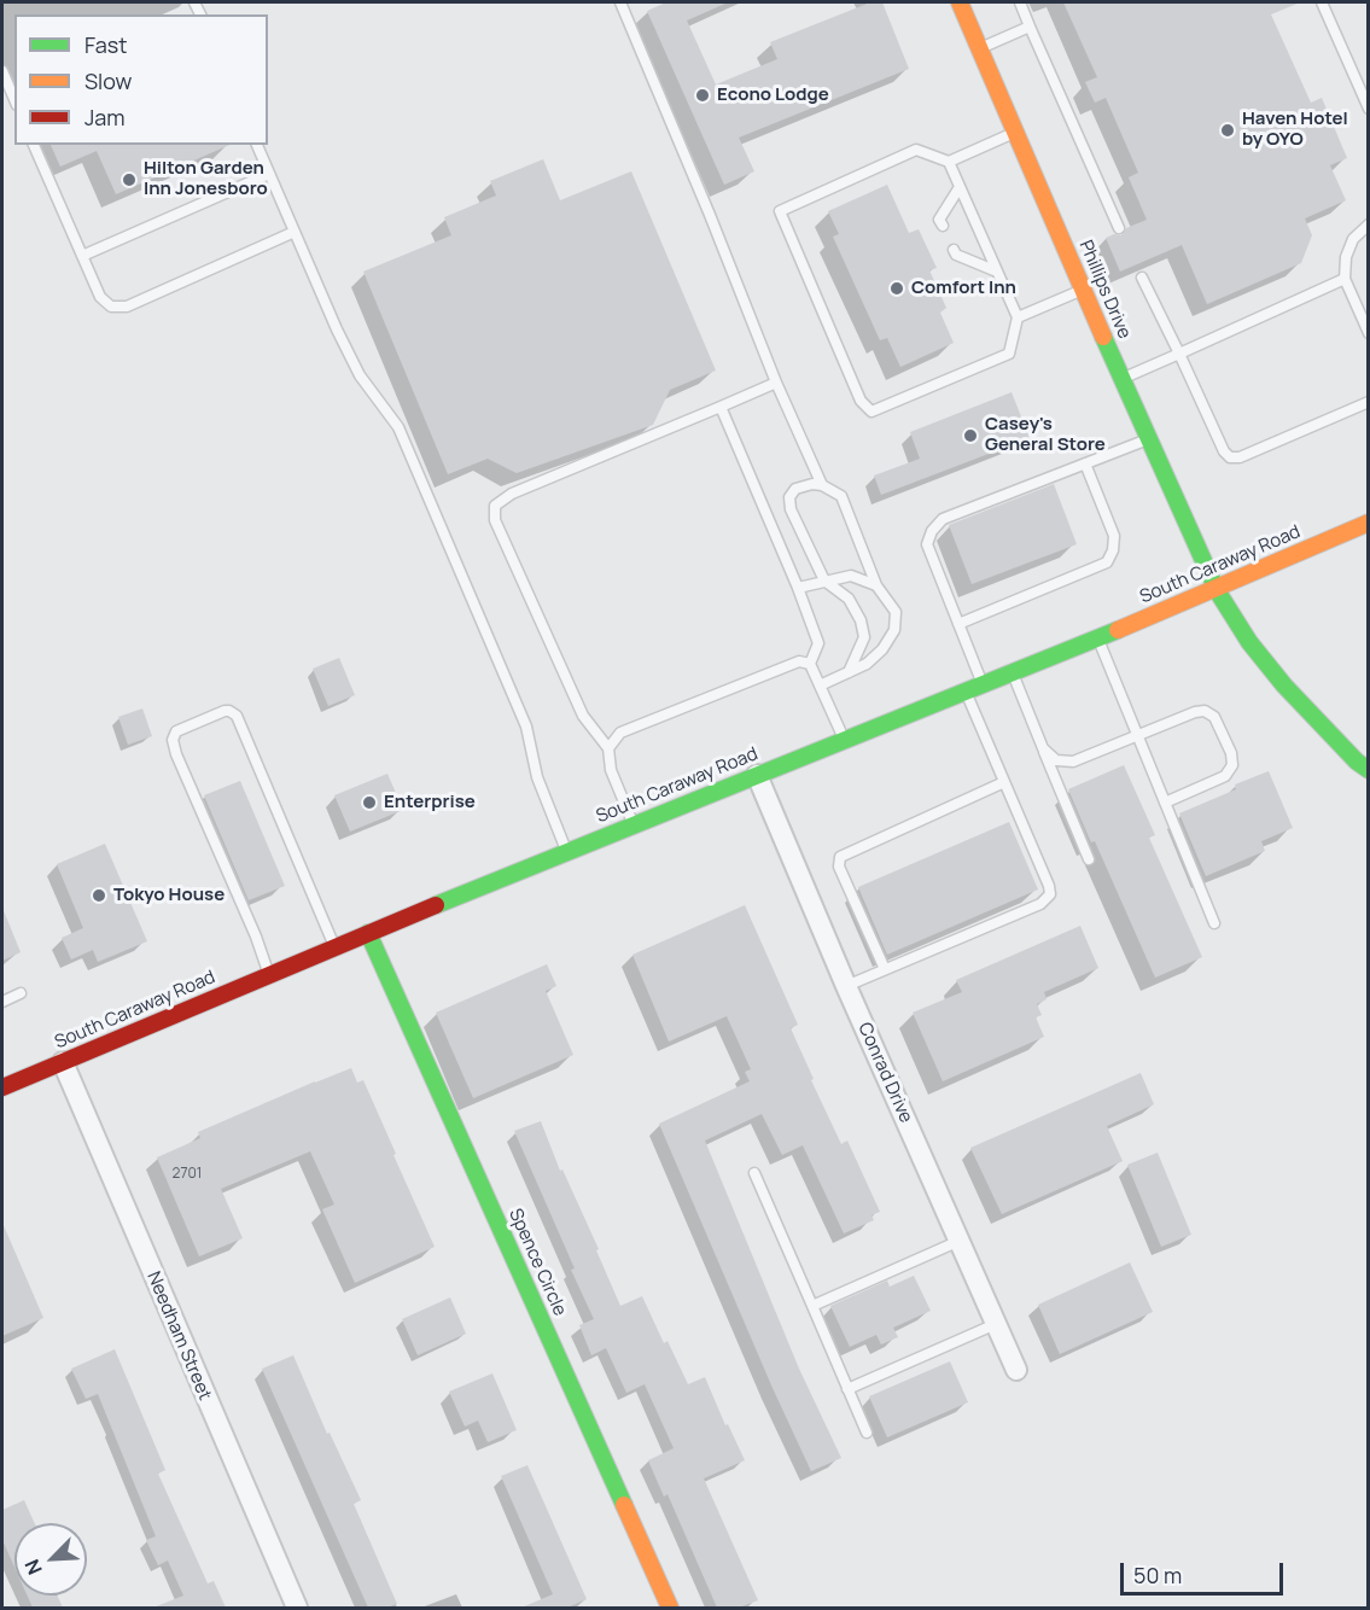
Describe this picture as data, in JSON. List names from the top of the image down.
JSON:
{
  "streets": {
    "street": [
      "Phillips Drive",
      "South Caraway Road",
      "Conrad Drive",
      "Spence Circle",
      "Needham Street"
    ]
  },
  "crossings": [
    ["Phillips Drive", "South Caraway Road"],
    ["South Caraway Road", "Conrad Drive"],
    ["South Caraway Road", "Spence Circle"],
    ["South Caraway Road", "Needham Street"]
  ],
  "places": [
    "Econo Lodge",
    "Haven Hotel by OYO",
    "Hilton Garden Inn Jonesboro",
    "Comfort Inn",
    "Casey's General Store",
    "Enterprise",
    "Tokyo House"
  ],
  "house_numbers": ["2701"],
  "legend": ["Fast", "Slow", "Jam"],
  "scale_bar": "50 m",
  "north": "bottom left"
}
